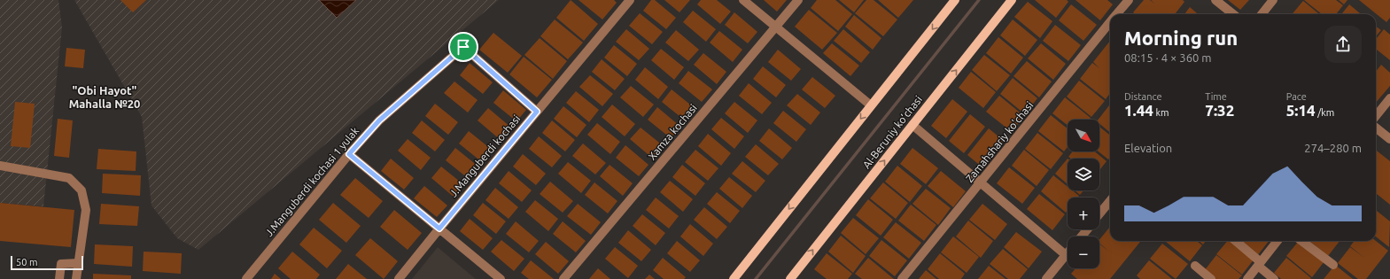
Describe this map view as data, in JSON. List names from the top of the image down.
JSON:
{
  "streets": {
    "main road": ["Al-Beruniy ko’chasi"],
    "street": [
      "Xamza kochasi",
      "Zamahshariy ko'chasi",
      "J.Manguberdi kochasi",
      "J.Manguberdi kochasi 1 yulak"
    ]
  },
  "crossings": [
    ["J.Manguberdi kochasi", "J.Manguberdi kochasi 1 yulak"]
  ],
  "districts": ["\"Obi Hayot\" Mahalla №20"],
  "scale_bar": "50 m",
  "north": "bottom right",
  "page": {
    "heading": ["Morning run", "08:15 · 4 × 360 m"],
    "stats": [
      ["Distance", "1.44 km"],
      ["Time", "7:32"],
      ["Pace", "5:14 /km"]
    ],
    "map_buttons": ["+", "−"],
    "chart": ["Elevation", "274–280 m"],
    "scale": "50 m"
  }
}
